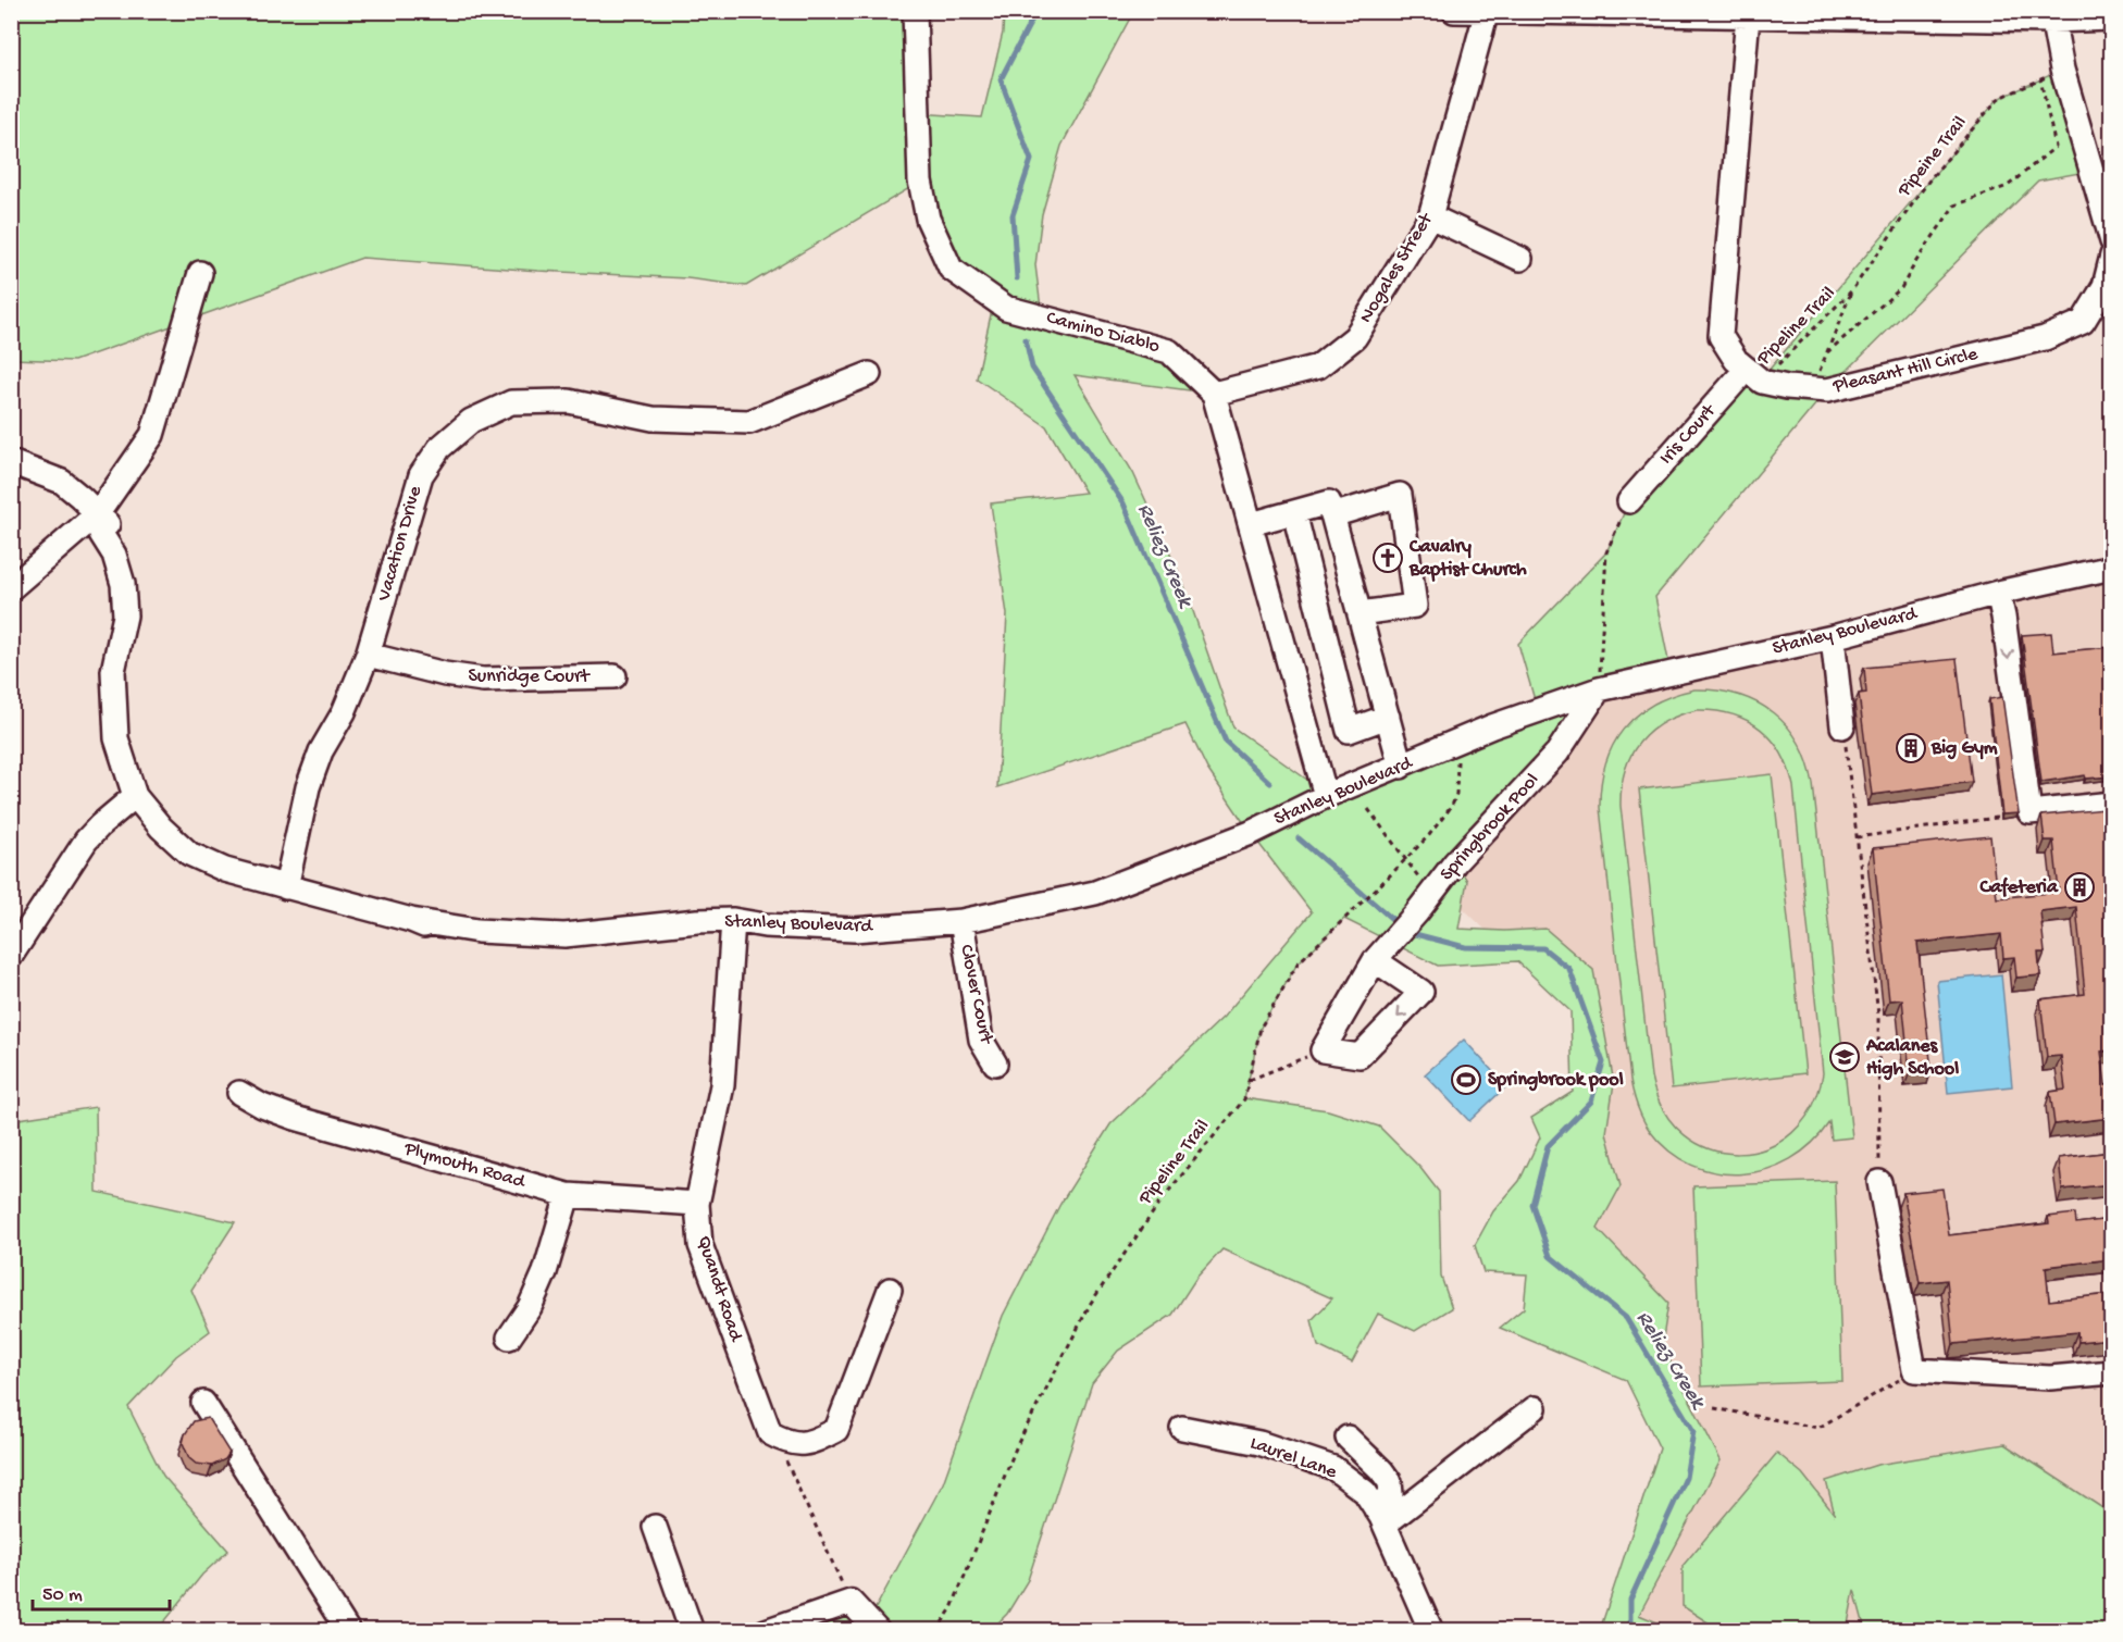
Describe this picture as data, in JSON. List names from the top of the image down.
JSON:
{
  "streets": {
    "street": [
      "Nogales Street",
      "Camino Diablo",
      "Pleasant Hill Circle",
      "Iris Court",
      "Vacation Drive",
      "Stanley Boulevard",
      "Sunridge Court",
      "Springbrook Pool",
      "Clover Court",
      "Plymouth Road",
      "Quandt Road",
      "Laurel Lane"
    ],
    "path": ["Pipeine Trail", "Pipeline Trail"]
  },
  "crossings": [
    ["Pipeine Trail", "Pipeline Trail"],
    ["Nogales Street", "Camino Diablo"],
    ["Pipeline Trail", "Pleasant Hill Circle"],
    ["Pipeline Trail", "Iris Court"],
    ["Pipeline Trail", "Stanley Boulevard"],
    ["Pleasant Hill Circle", "Iris Court"],
    ["Vacation Drive", "Stanley Boulevard"],
    ["Vacation Drive", "Sunridge Court"],
    ["Stanley Boulevard", "Springbrook Pool"],
    ["Stanley Boulevard", "Clover Court"],
    ["Stanley Boulevard", "Quandt Road"],
    ["Plymouth Road", "Quandt Road"]
  ],
  "water": ["Reliez Creek"],
  "places": {
    "church": ["Cavalry Baptist Church"],
    "building": ["Big Gym", "Cafeteria"],
    "school or university": ["Acalanes High School"],
    "sports": ["Springbrook pool"]
  },
  "scale_bar": "50 m"
}
